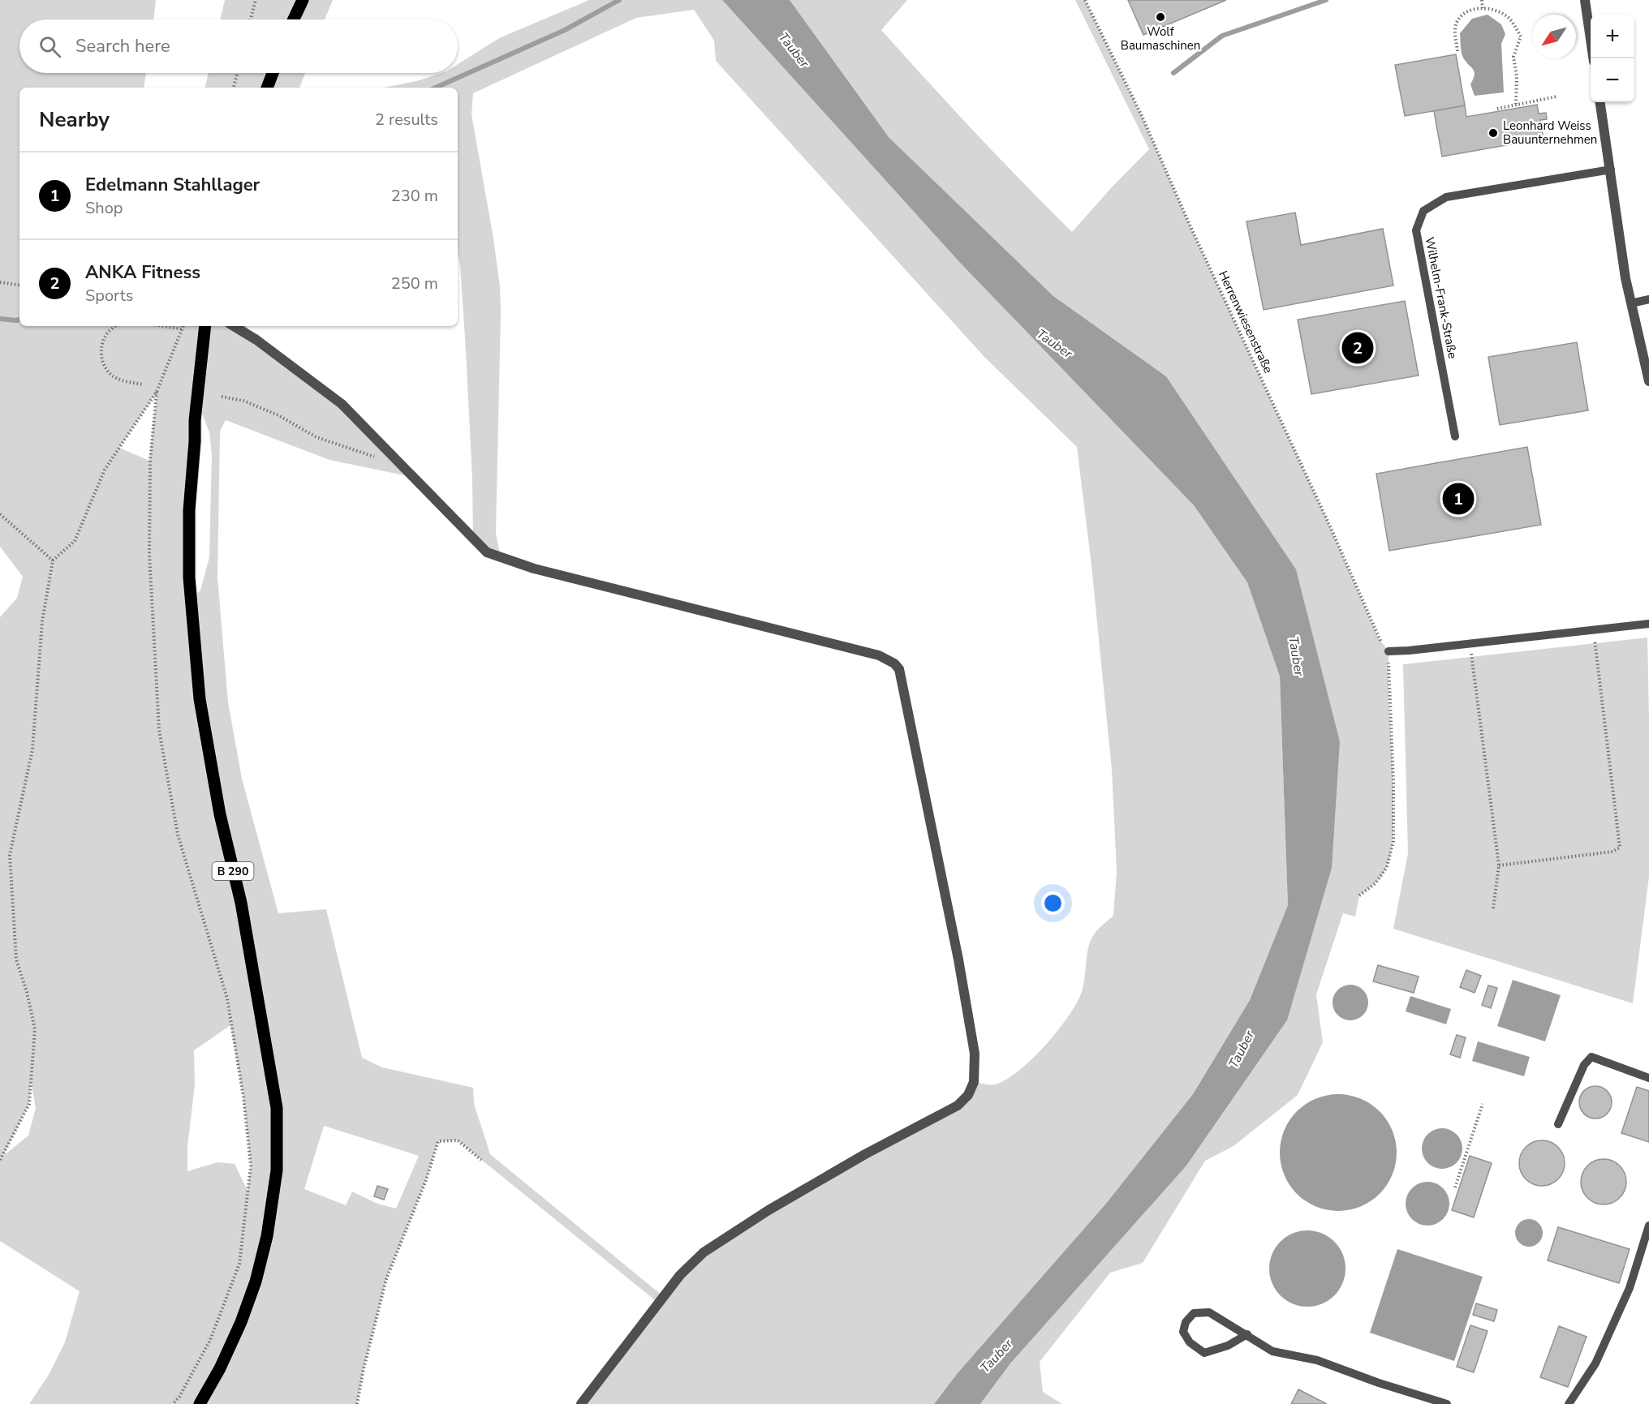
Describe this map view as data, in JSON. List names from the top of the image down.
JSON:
{
  "streets": {
    "main road": ["B 290"],
    "lane": ["Wilhelm-Frank-Straße"],
    "path": ["Herrenwiesenstraße"]
  },
  "water": ["Tauber"],
  "places": ["Wolf Baumaschinen", "Leonhard Weiss Bauunternehmen"],
  "north": "bottom left",
  "page": {
    "map_buttons": ["+", "−"],
    "search": "Search here",
    "heading": ["Nearby", "2 results"],
    "list": [
      {
        "mark": "1",
        "name": "Edelmann Stahllager",
        "note": "Shop",
        "value": "230 m"
      },
      {
        "mark": "2",
        "name": "ANKA Fitness",
        "note": "Sports",
        "value": "250 m"
      }
    ],
    "pins": ["2", "1"]
  }
}
